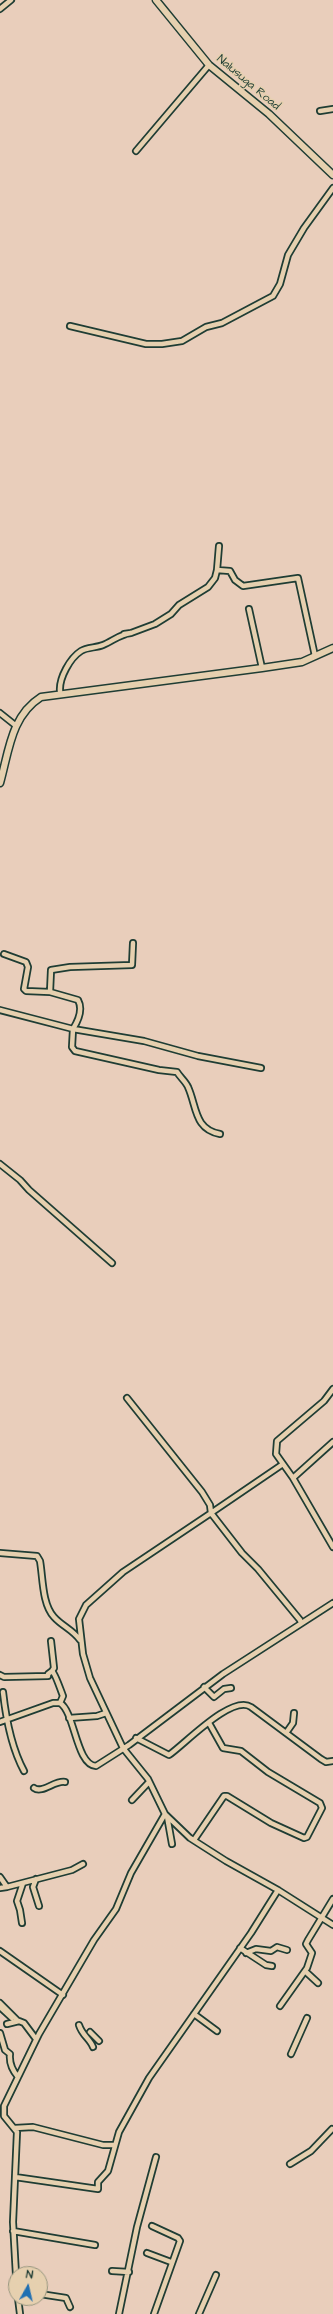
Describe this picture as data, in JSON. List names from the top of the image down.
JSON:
{
  "streets": {
    "street": ["Nalusuga Road"]
  },
  "north": "top"
}
